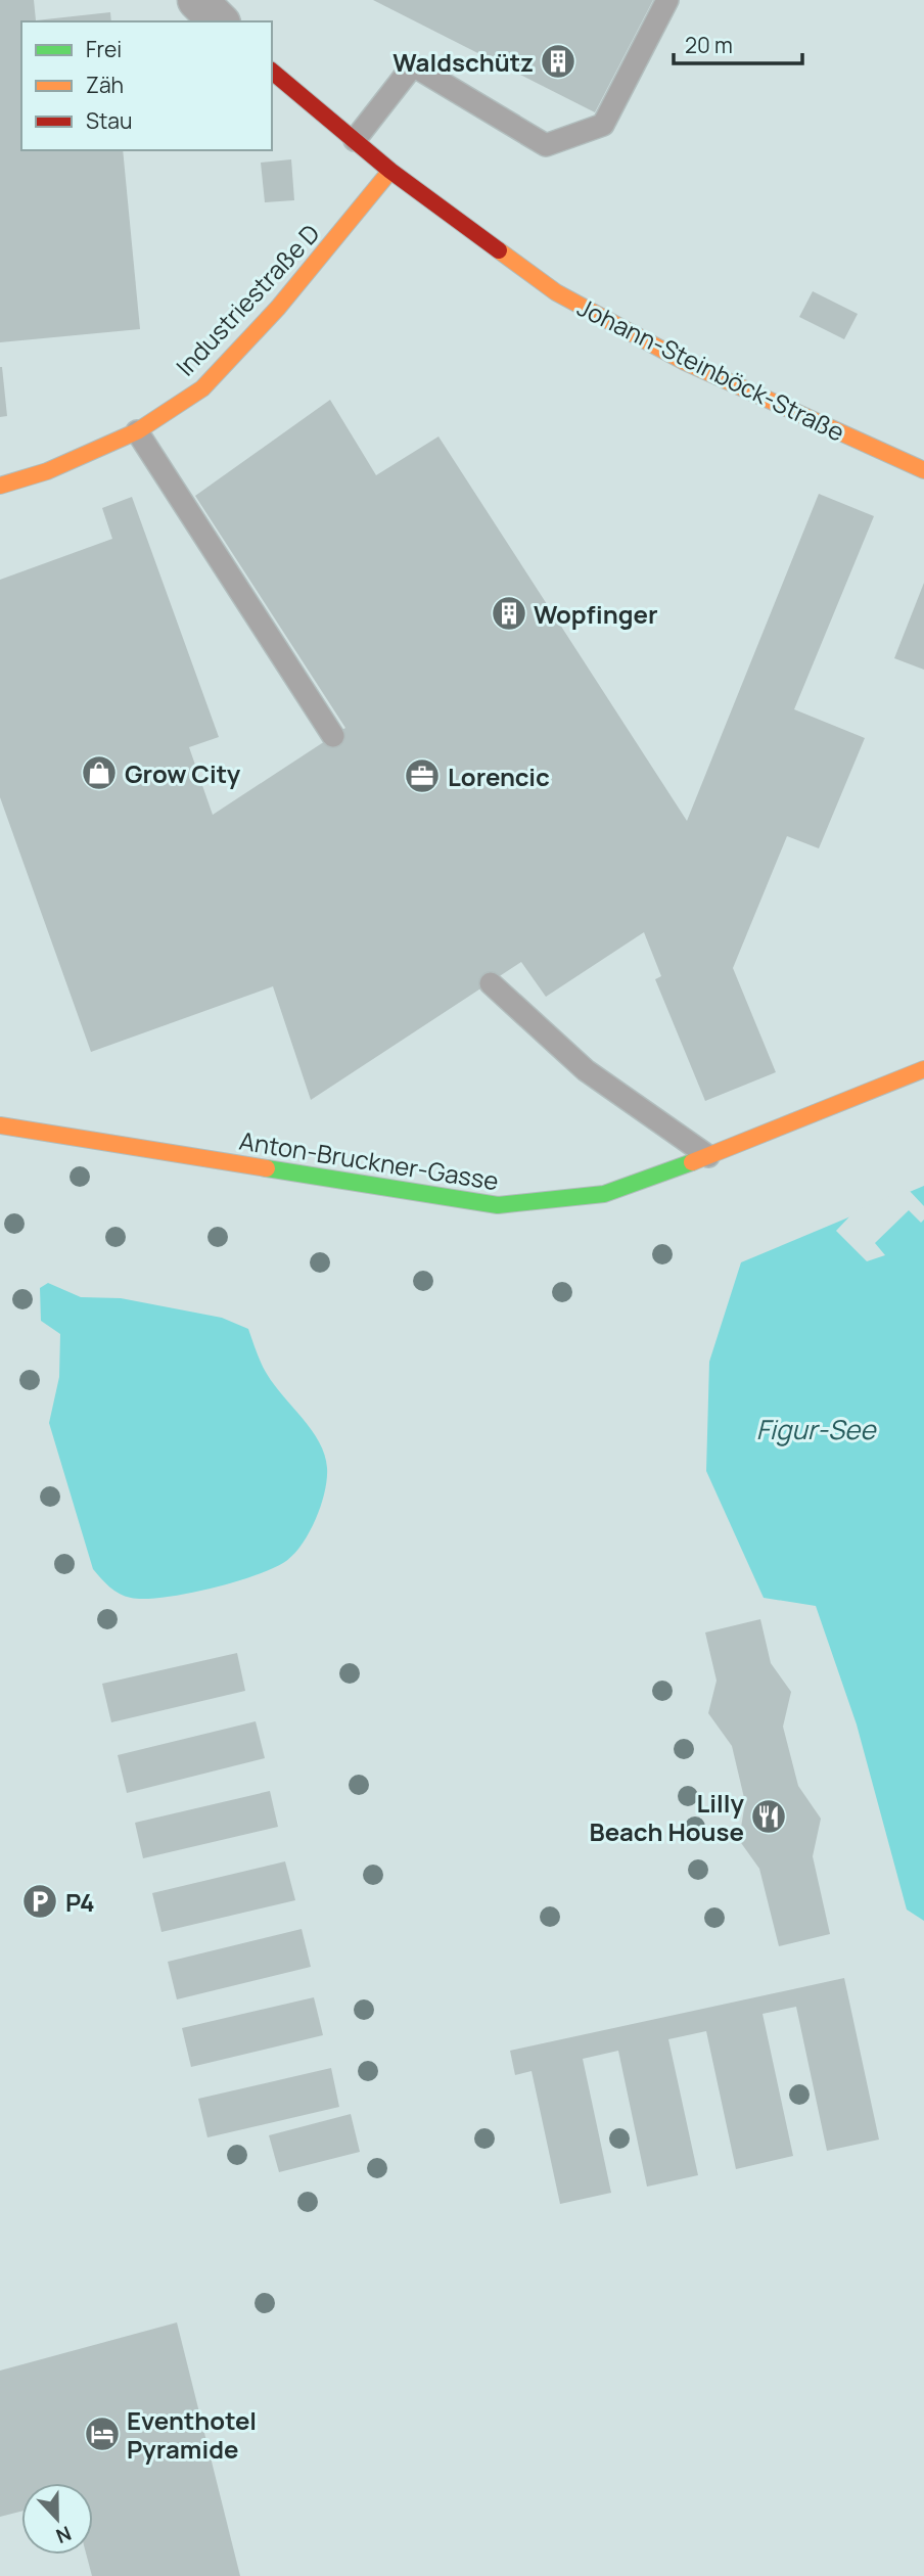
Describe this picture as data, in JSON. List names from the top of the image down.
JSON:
{
  "streets": {
    "street": ["Industriestraße D", "Johann-Steinböck-Straße", "Anton-Bruckner-Gasse"]
  },
  "crossings": [
    ["Industriestraße D", "Johann-Steinböck-Straße"]
  ],
  "water": ["Figur-See"],
  "places": {
    "building": ["Waldschütz", "Wopfinger"],
    "shop": ["Grow City"],
    "office": ["Lorencic"],
    "restaurant": ["Lilly Beach House"],
    "parking": ["P4"],
    "hotel": ["Eventhotel Pyramide"]
  },
  "legend": ["Frei", "Zäh", "Stau"],
  "scale_bar": "20 m",
  "north": "bottom"
}
